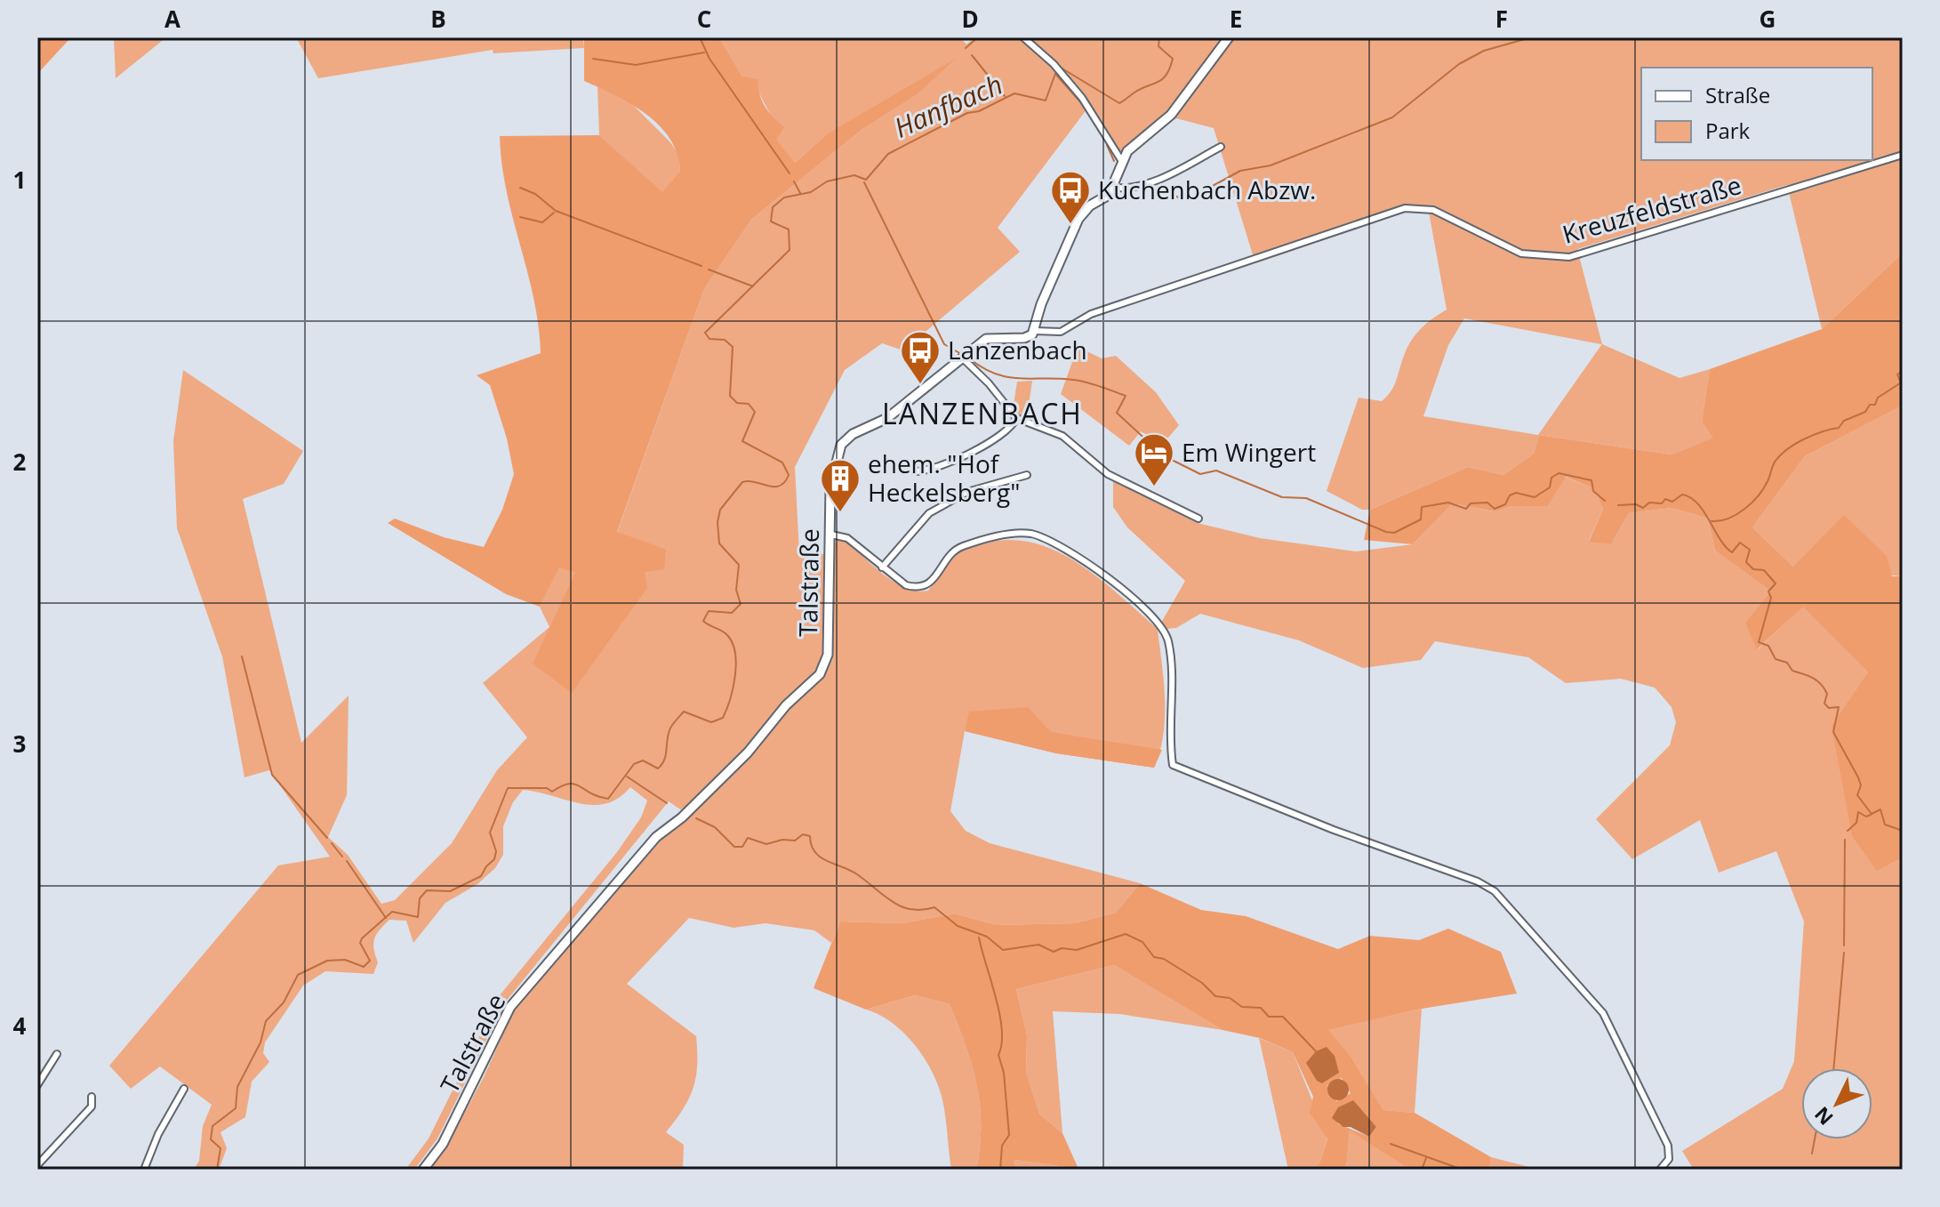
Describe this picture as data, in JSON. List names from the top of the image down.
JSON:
{
  "streets": {
    "main road": ["Talstraße"],
    "street": ["Kreuzfeldstraße"]
  },
  "crossings": [
    ["Kreuzfeldstraße", "Talstraße"]
  ],
  "districts": ["LANZENBACH"],
  "water": ["Hanfbach"],
  "places": {
    "bus stop": ["Kuchenbach Abzw.", "Lanzenbach"],
    "hotel": ["Em Wingert"],
    "building": ["ehem. \"Hof Heckelsberg\""]
  },
  "legend": ["Straße", "Park"],
  "north": "bottom left",
  "grid": {
    "columns": [
      "A",
      "B",
      "C",
      "D",
      "E",
      "F",
      "G"
    ],
    "rows": [
      "1",
      "2",
      "3",
      "4"
    ]
  }
}
